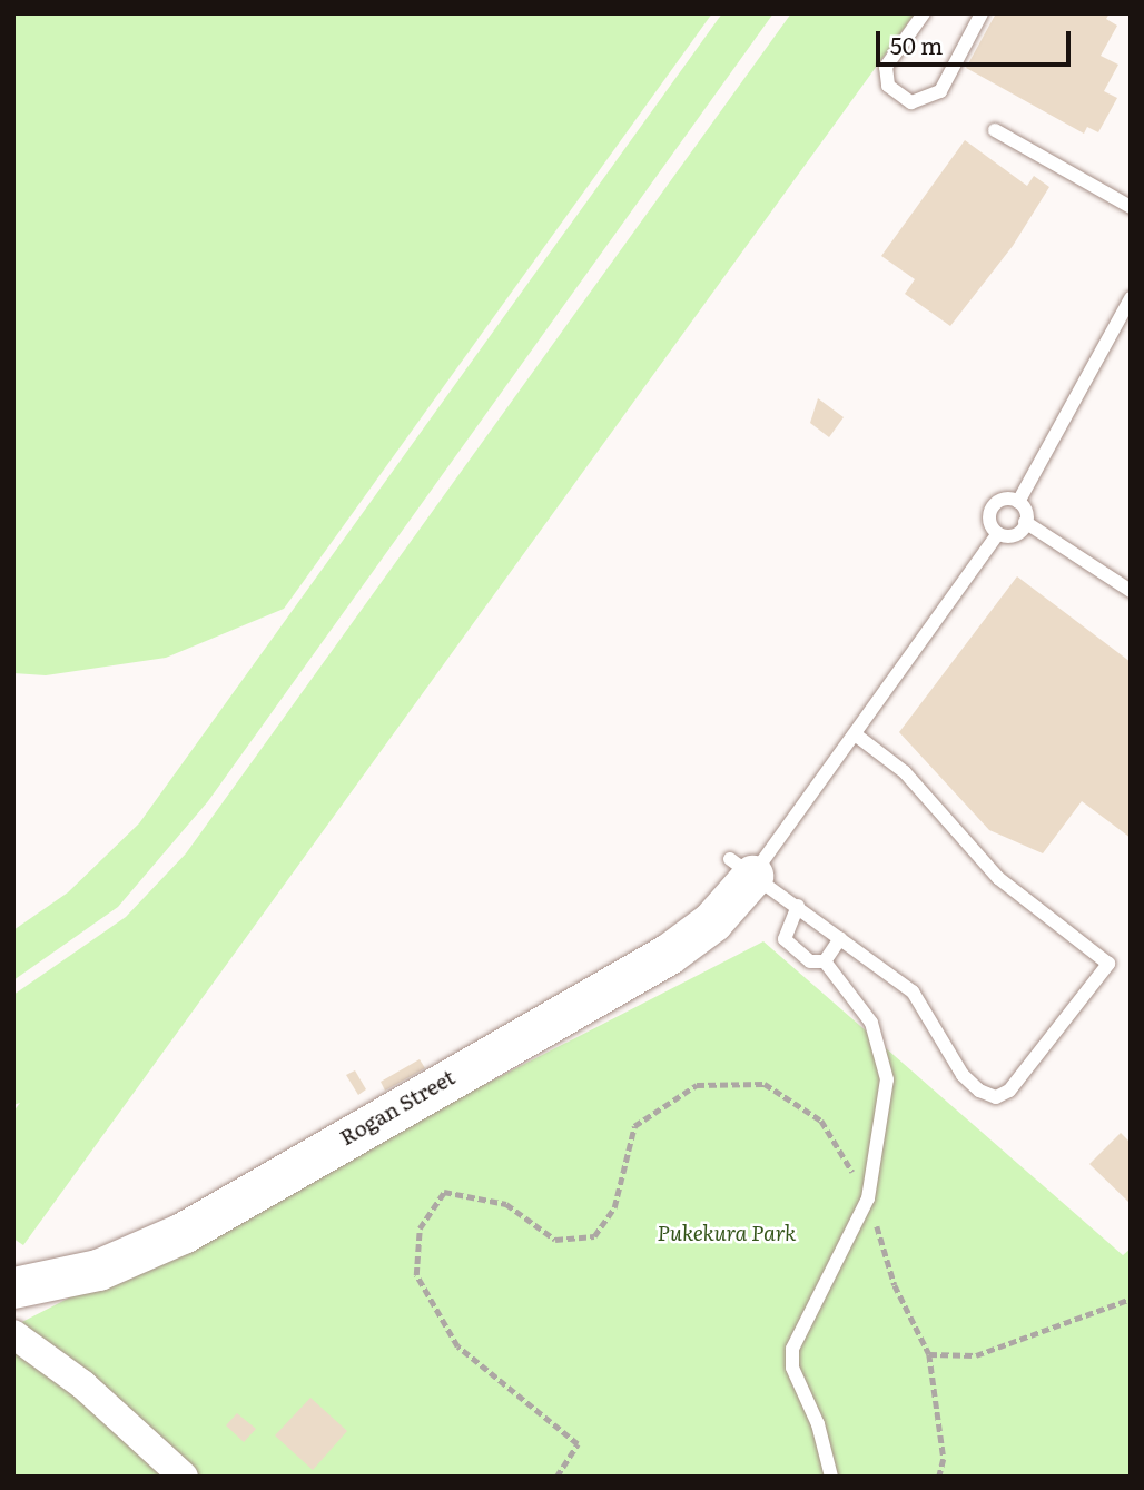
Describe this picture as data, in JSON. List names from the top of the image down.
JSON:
{
  "streets": {
    "street": ["Rogan Street"]
  },
  "parks": ["Pukekura Park"],
  "scale_bar": "50 m"
}
